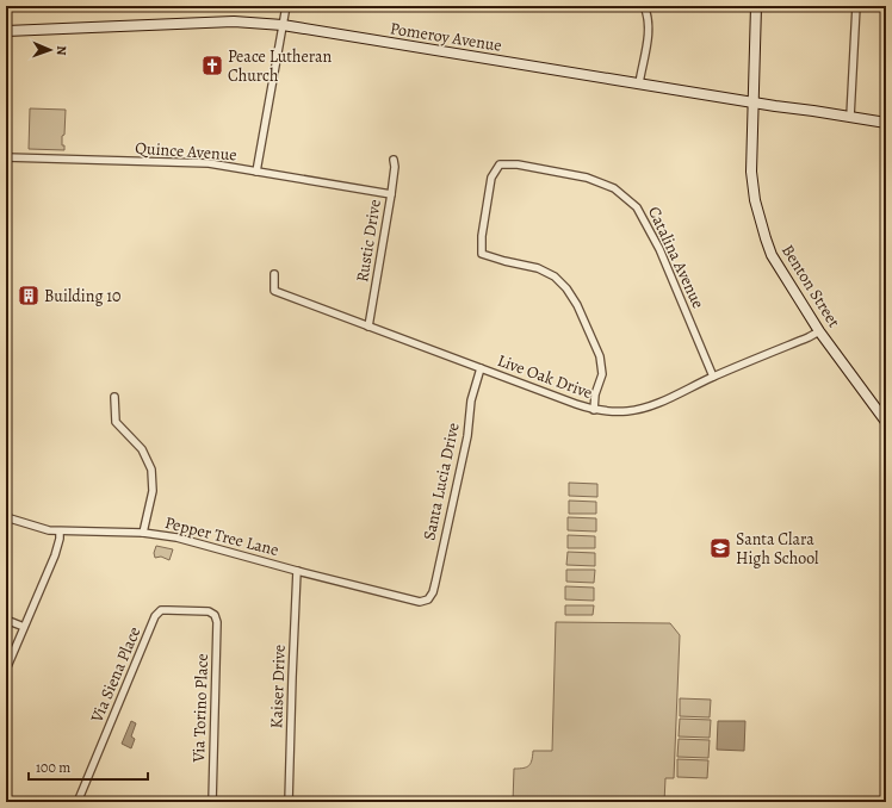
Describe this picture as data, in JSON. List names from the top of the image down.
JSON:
{
  "streets": {
    "street": [
      "Pomeroy Avenue",
      "Quince Avenue",
      "Rustic Drive",
      "Catalina Avenue",
      "Benton Street",
      "Live Oak Drive",
      "Santa Lucia Drive",
      "Pepper Tree Lane",
      "Via Siena Place",
      "Kaiser Drive",
      "Via Torino Place"
    ]
  },
  "crossings": [
    ["Pomeroy Avenue", "Benton Street"],
    ["Quince Avenue", "Rustic Drive"],
    ["Rustic Drive", "Live Oak Drive"],
    ["Catalina Avenue", "Live Oak Drive"],
    ["Benton Street", "Live Oak Drive"],
    ["Live Oak Drive", "Santa Lucia Drive"],
    ["Santa Lucia Drive", "Pepper Tree Lane"],
    ["Pepper Tree Lane", "Kaiser Drive"],
    ["Via Siena Place", "Via Torino Place"]
  ],
  "places": {
    "church": ["Peace Lutheran Church"],
    "building": ["Building 10"],
    "school or university": ["Santa Clara High School"]
  },
  "scale_bar": "100 m",
  "north": "right"
}
